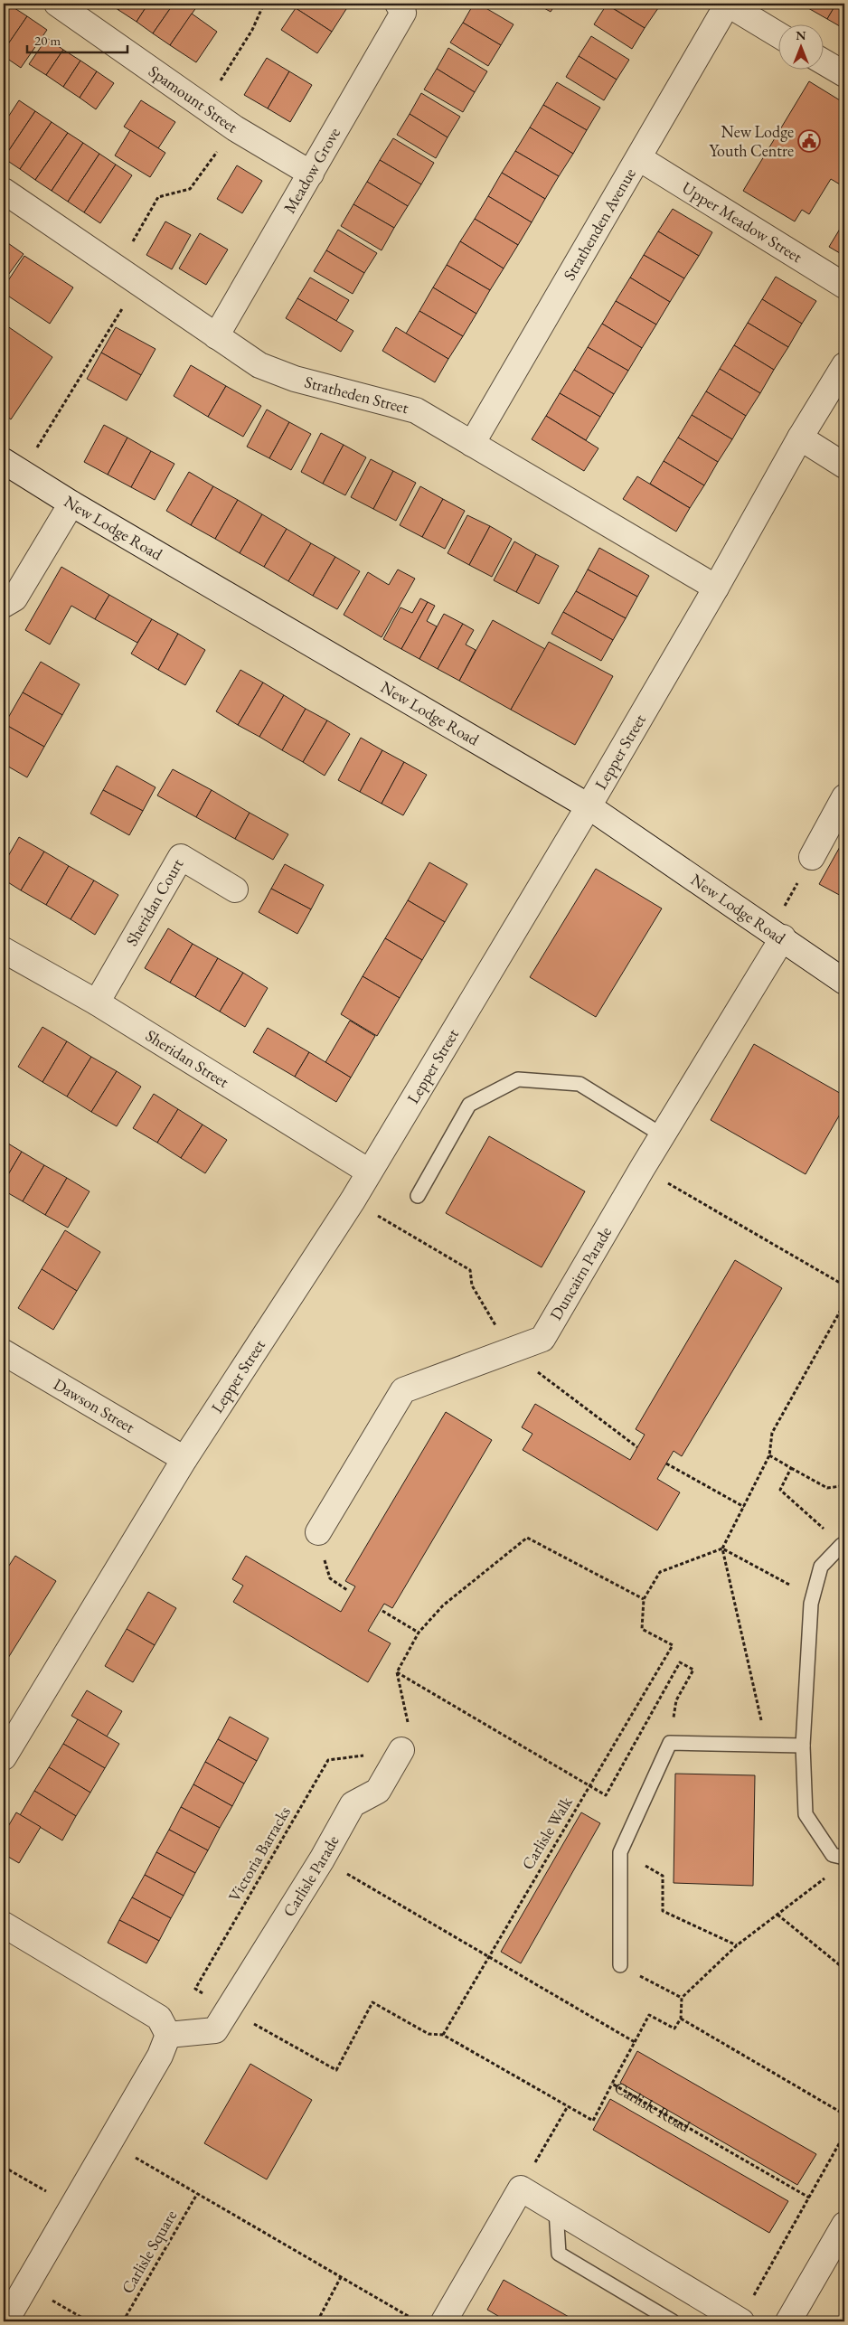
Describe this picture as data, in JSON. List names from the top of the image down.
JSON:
{
  "streets": {
    "street": [
      "Spamount Street",
      "Meadow Grove",
      "Upper Meadow Street",
      "Strathenden Avenue",
      "Stratheden Street",
      "New Lodge Road",
      "Lepper Street",
      "Sheridan Court",
      "Sheridan Street",
      "Duncairn Parade",
      "Dawson Street",
      "Carlisle Parade"
    ],
    "path": [
      "Carlisle Walk",
      "Victoria Barracks",
      "Carlisle Road",
      "Carlisle Square"
    ]
  },
  "crossings": [
    ["Spamount Street", "Meadow Grove"],
    ["Meadow Grove", "Stratheden Street"],
    ["Upper Meadow Street", "Strathenden Avenue"],
    ["Strathenden Avenue", "Stratheden Street"],
    ["Stratheden Street", "Lepper Street"],
    ["New Lodge Road", "Lepper Street"],
    ["New Lodge Road", "Duncairn Parade"],
    ["Lepper Street", "Sheridan Street"],
    ["Lepper Street", "Dawson Street"],
    ["Sheridan Court", "Sheridan Street"],
    ["Victoria Barracks", "Carlisle Parade"]
  ],
  "places": {
    "public building": ["New Lodge Youth Centre"]
  },
  "scale_bar": "20 m",
  "north": "top"
}
